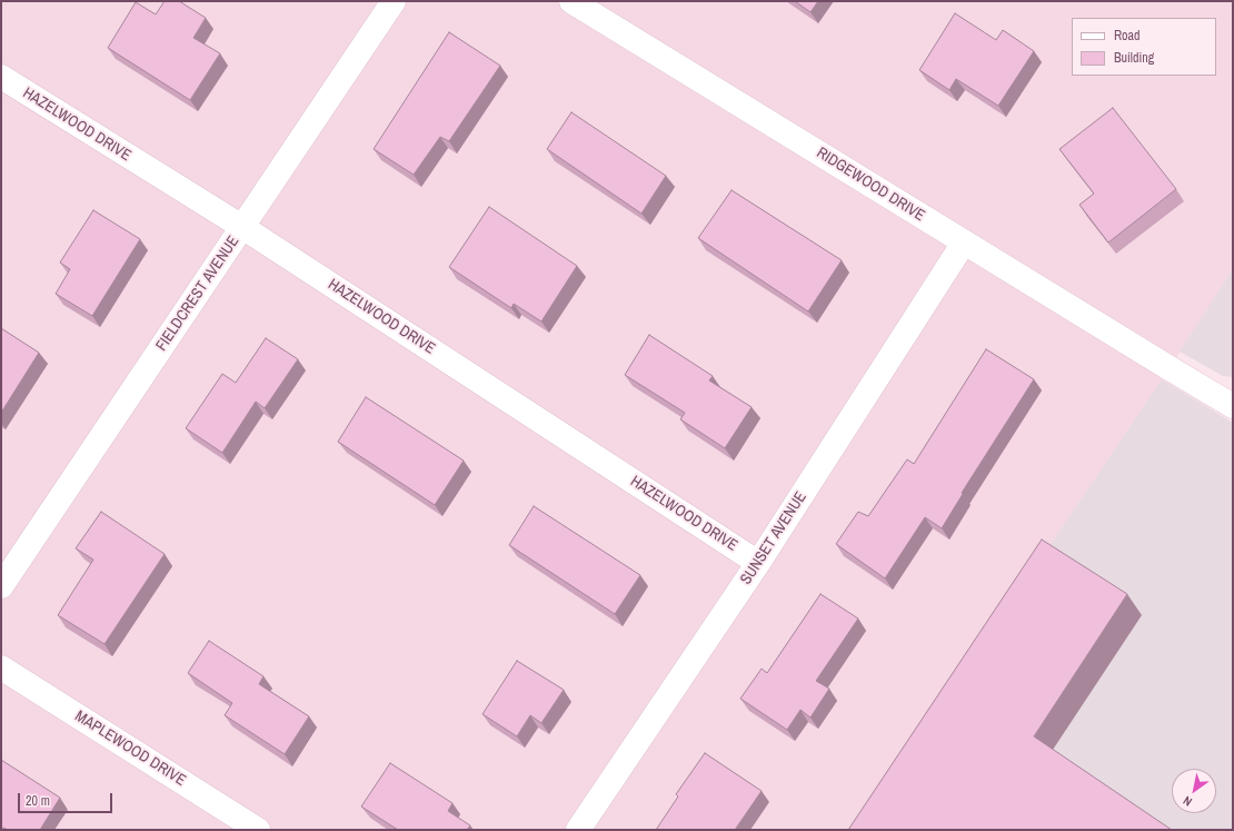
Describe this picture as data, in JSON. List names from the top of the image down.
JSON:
{
  "streets": {
    "street": [
      "HAZELWOOD DRIVE",
      "RIDGEWOOD DRIVE",
      "FIELDCREST AVENUE",
      "SUNSET AVENUE",
      "MAPLEWOOD DRIVE"
    ]
  },
  "crossings": [
    ["HAZELWOOD DRIVE", "FIELDCREST AVENUE"],
    ["HAZELWOOD DRIVE", "SUNSET AVENUE"],
    ["RIDGEWOOD DRIVE", "SUNSET AVENUE"]
  ],
  "legend": ["Road", "Building"],
  "scale_bar": "20 m",
  "north": "bottom left"
}
